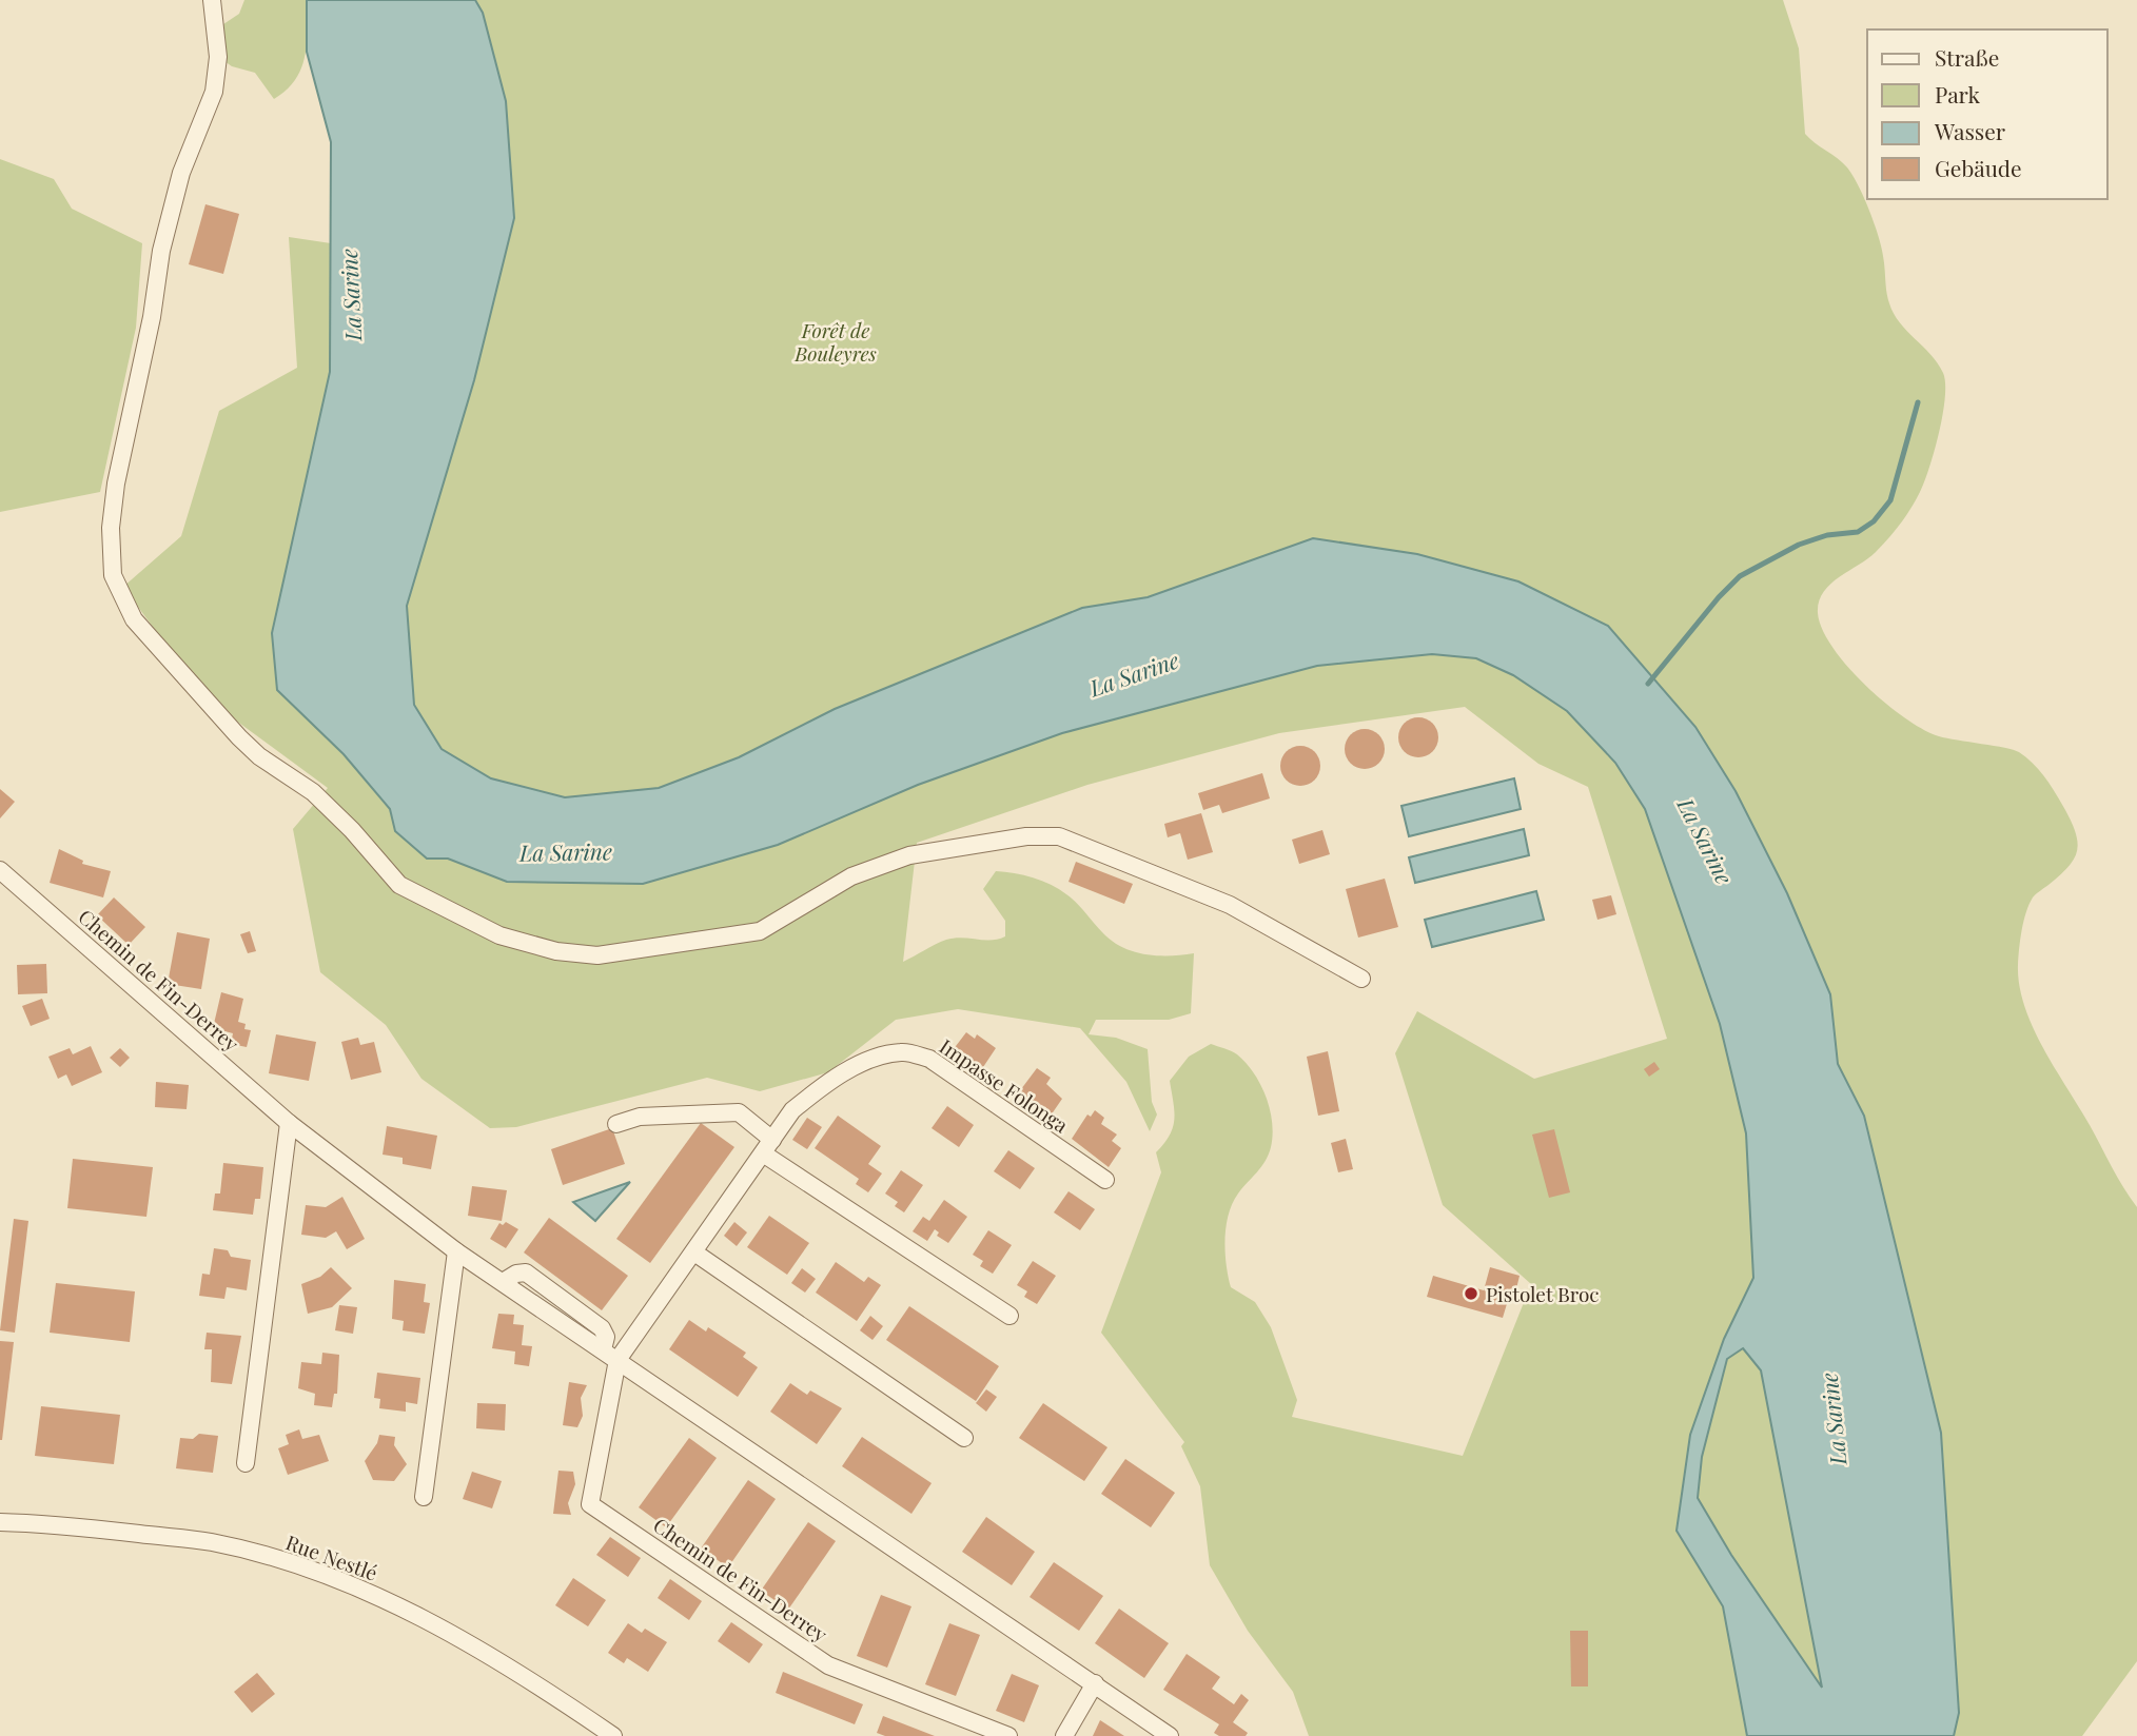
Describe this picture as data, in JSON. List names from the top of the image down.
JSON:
{
  "streets": {
    "street": ["Chemin de Fin-Derrey", "Impasse Folonga", "Rue Nestlé"]
  },
  "crossings": [
    ["Chemin de Fin-Derrey", "Impasse Folonga"]
  ],
  "water": ["La Sarine"],
  "parks": ["Forêt de Bouleyres"],
  "places": ["Pistolet Broc"],
  "legend": [
    "Straße",
    "Park",
    "Wasser",
    "Gebäude"
  ]
}
